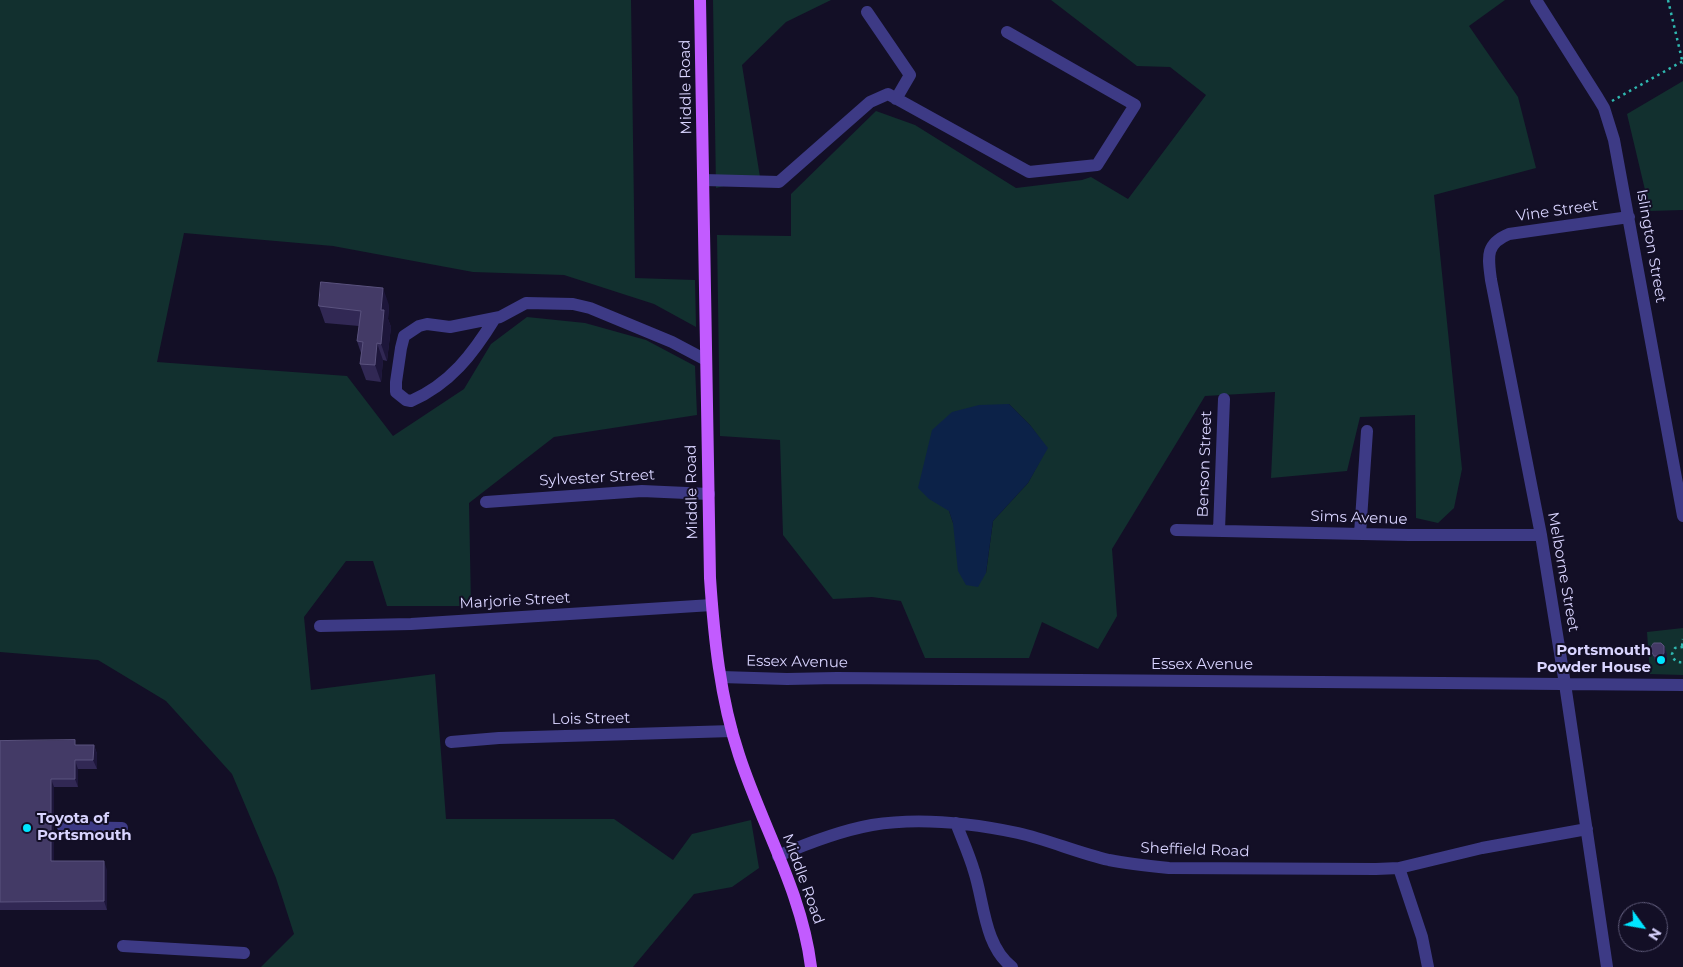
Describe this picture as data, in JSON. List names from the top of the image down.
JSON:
{
  "streets": {
    "main road": ["Middle Road"],
    "street": [
      "Vine Street",
      "Islington Street",
      "Benson Street",
      "Sylvester Street",
      "Sims Avenue",
      "Melborne Street",
      "Marjorie Street",
      "Essex Avenue",
      "Lois Street",
      "Sheffield Road"
    ]
  },
  "crossings": [
    ["Middle Road", "Sylvester Street"],
    ["Middle Road", "Marjorie Street"],
    ["Middle Road", "Essex Avenue"],
    ["Middle Road", "Lois Street"],
    ["Middle Road", "Sheffield Road"],
    ["Vine Street", "Islington Street"],
    ["Vine Street", "Melborne Street"],
    ["Benson Street", "Sims Avenue"],
    ["Sims Avenue", "Melborne Street"],
    ["Melborne Street", "Essex Avenue"],
    ["Melborne Street", "Sheffield Road"]
  ],
  "places": ["Portsmouth Powder House", "Toyota of Portsmouth"],
  "north": "bottom right"
}
